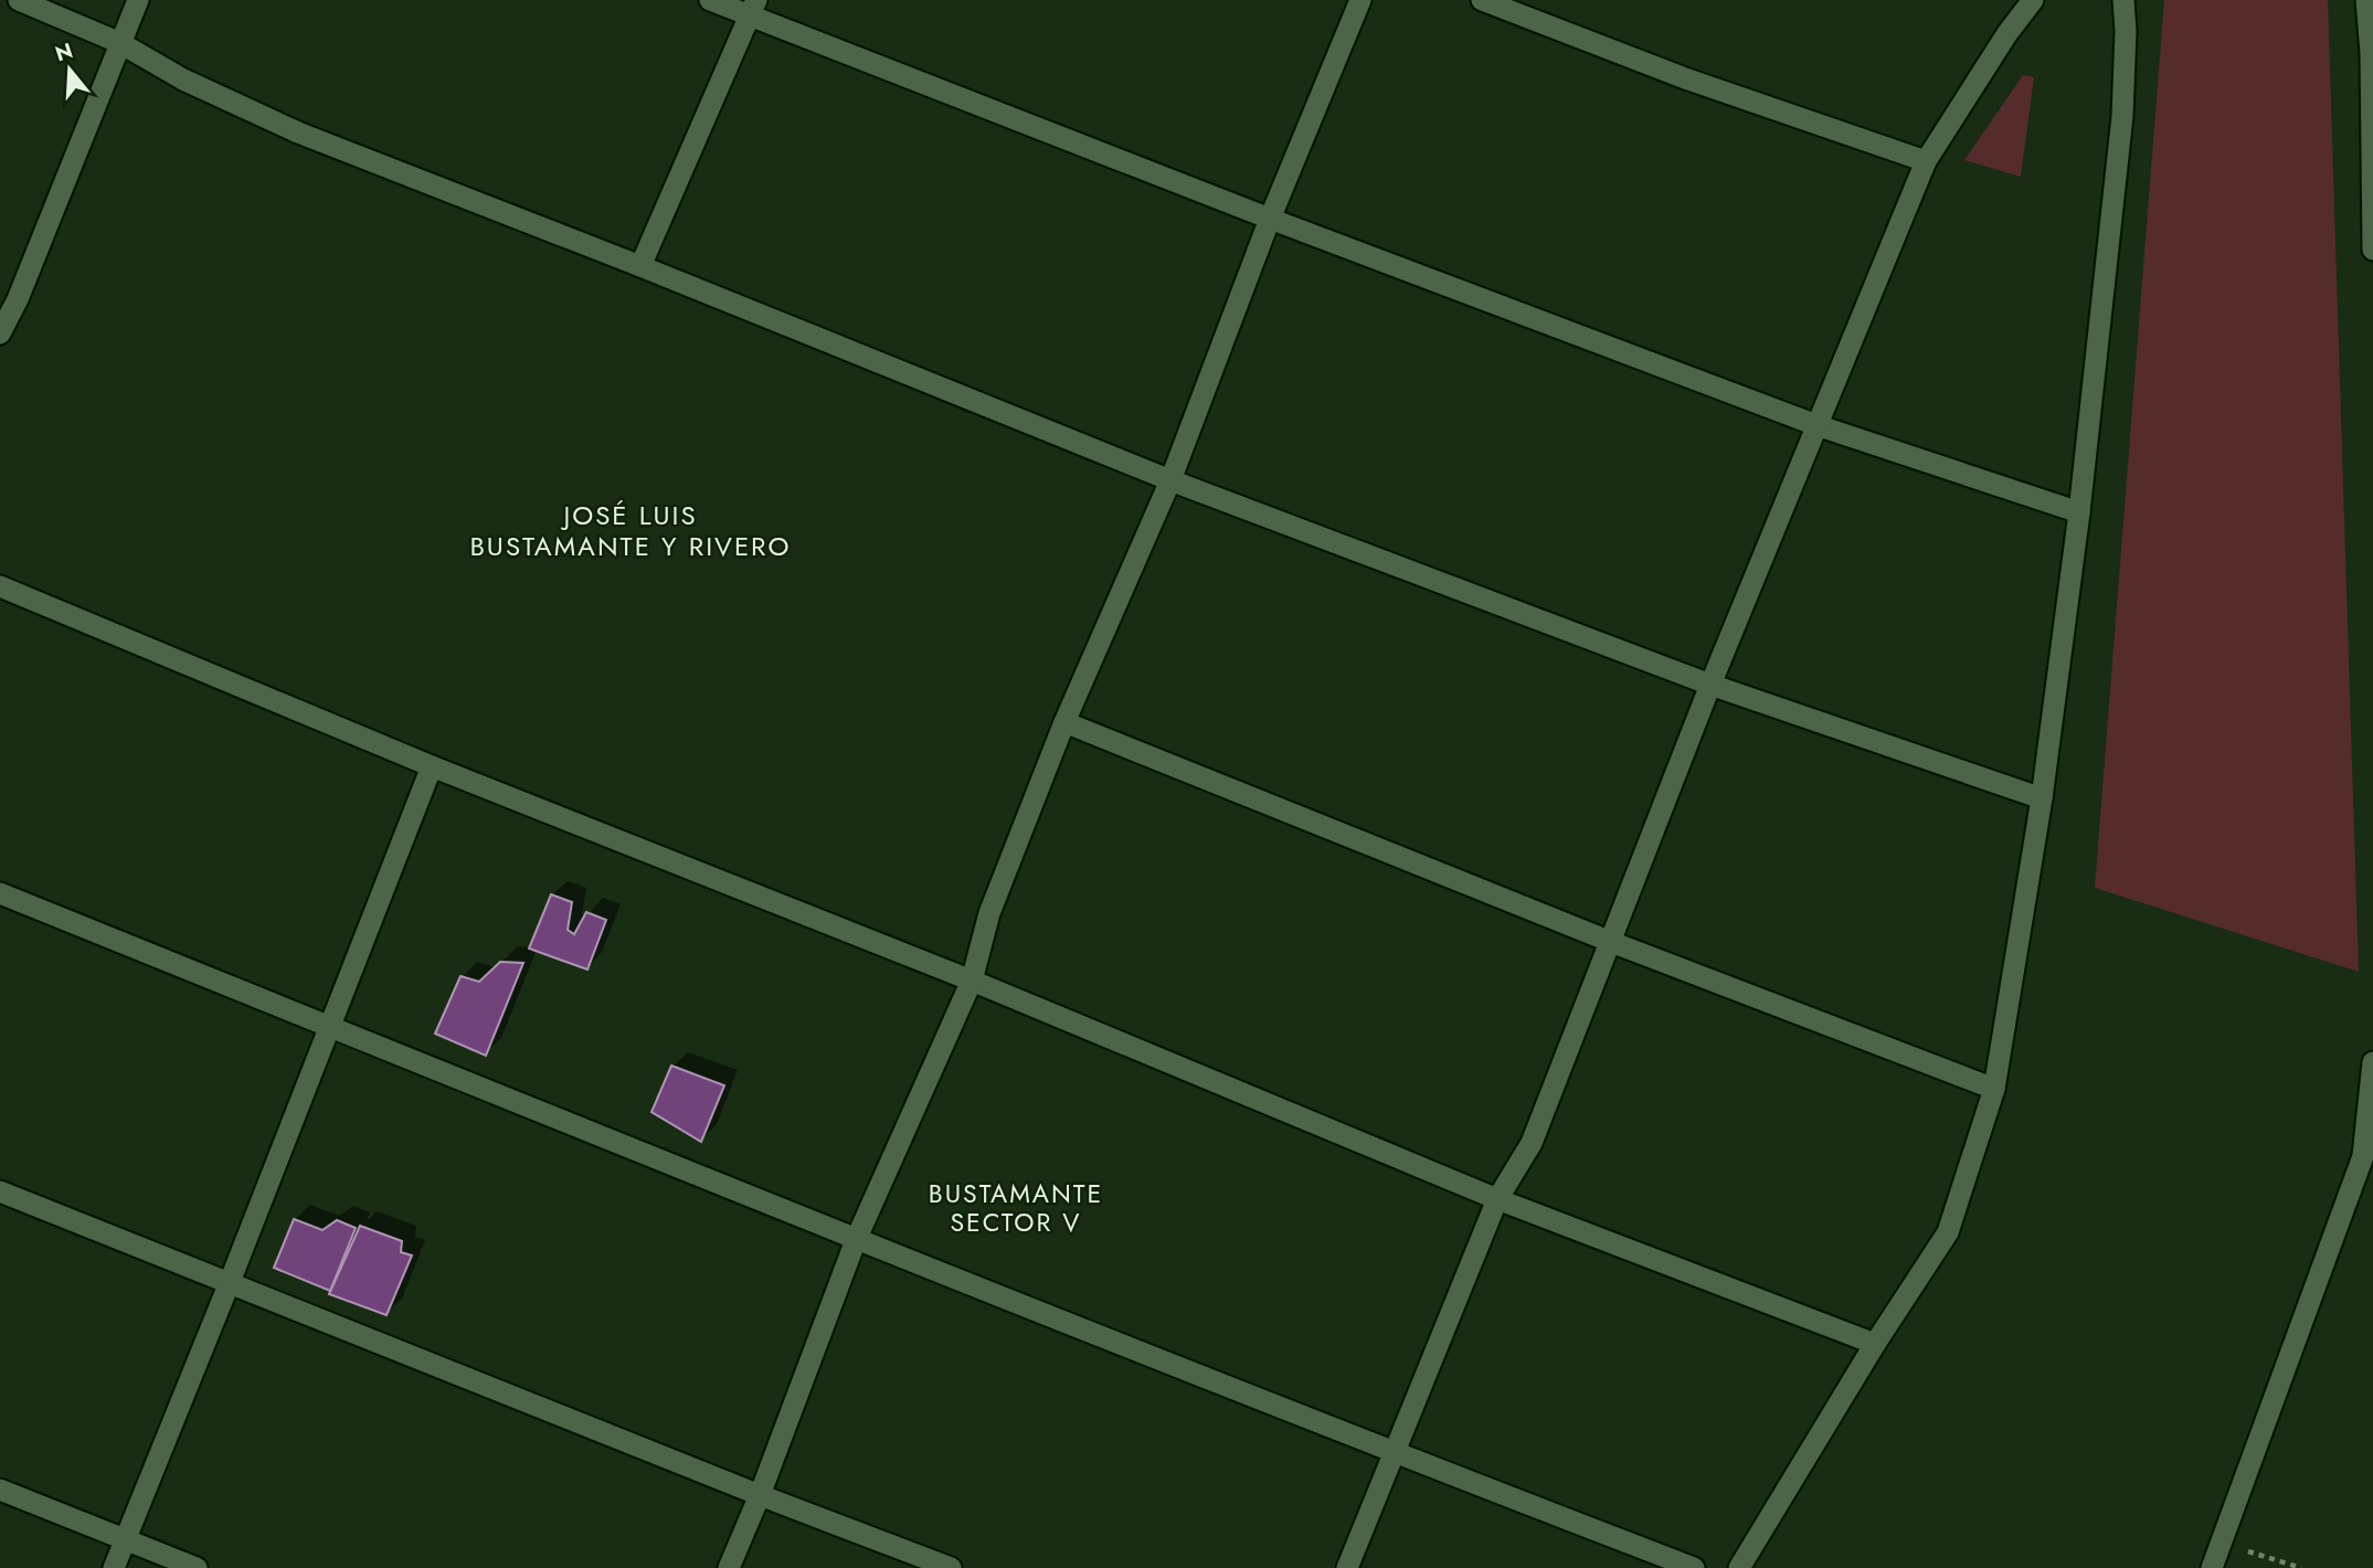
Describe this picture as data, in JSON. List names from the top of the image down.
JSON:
{
  "districts": ["JOSÉ LUIS BUSTAMANTE Y RIVERO", "BUSTAMANTE SECTOR V"],
  "north": "top"
}
